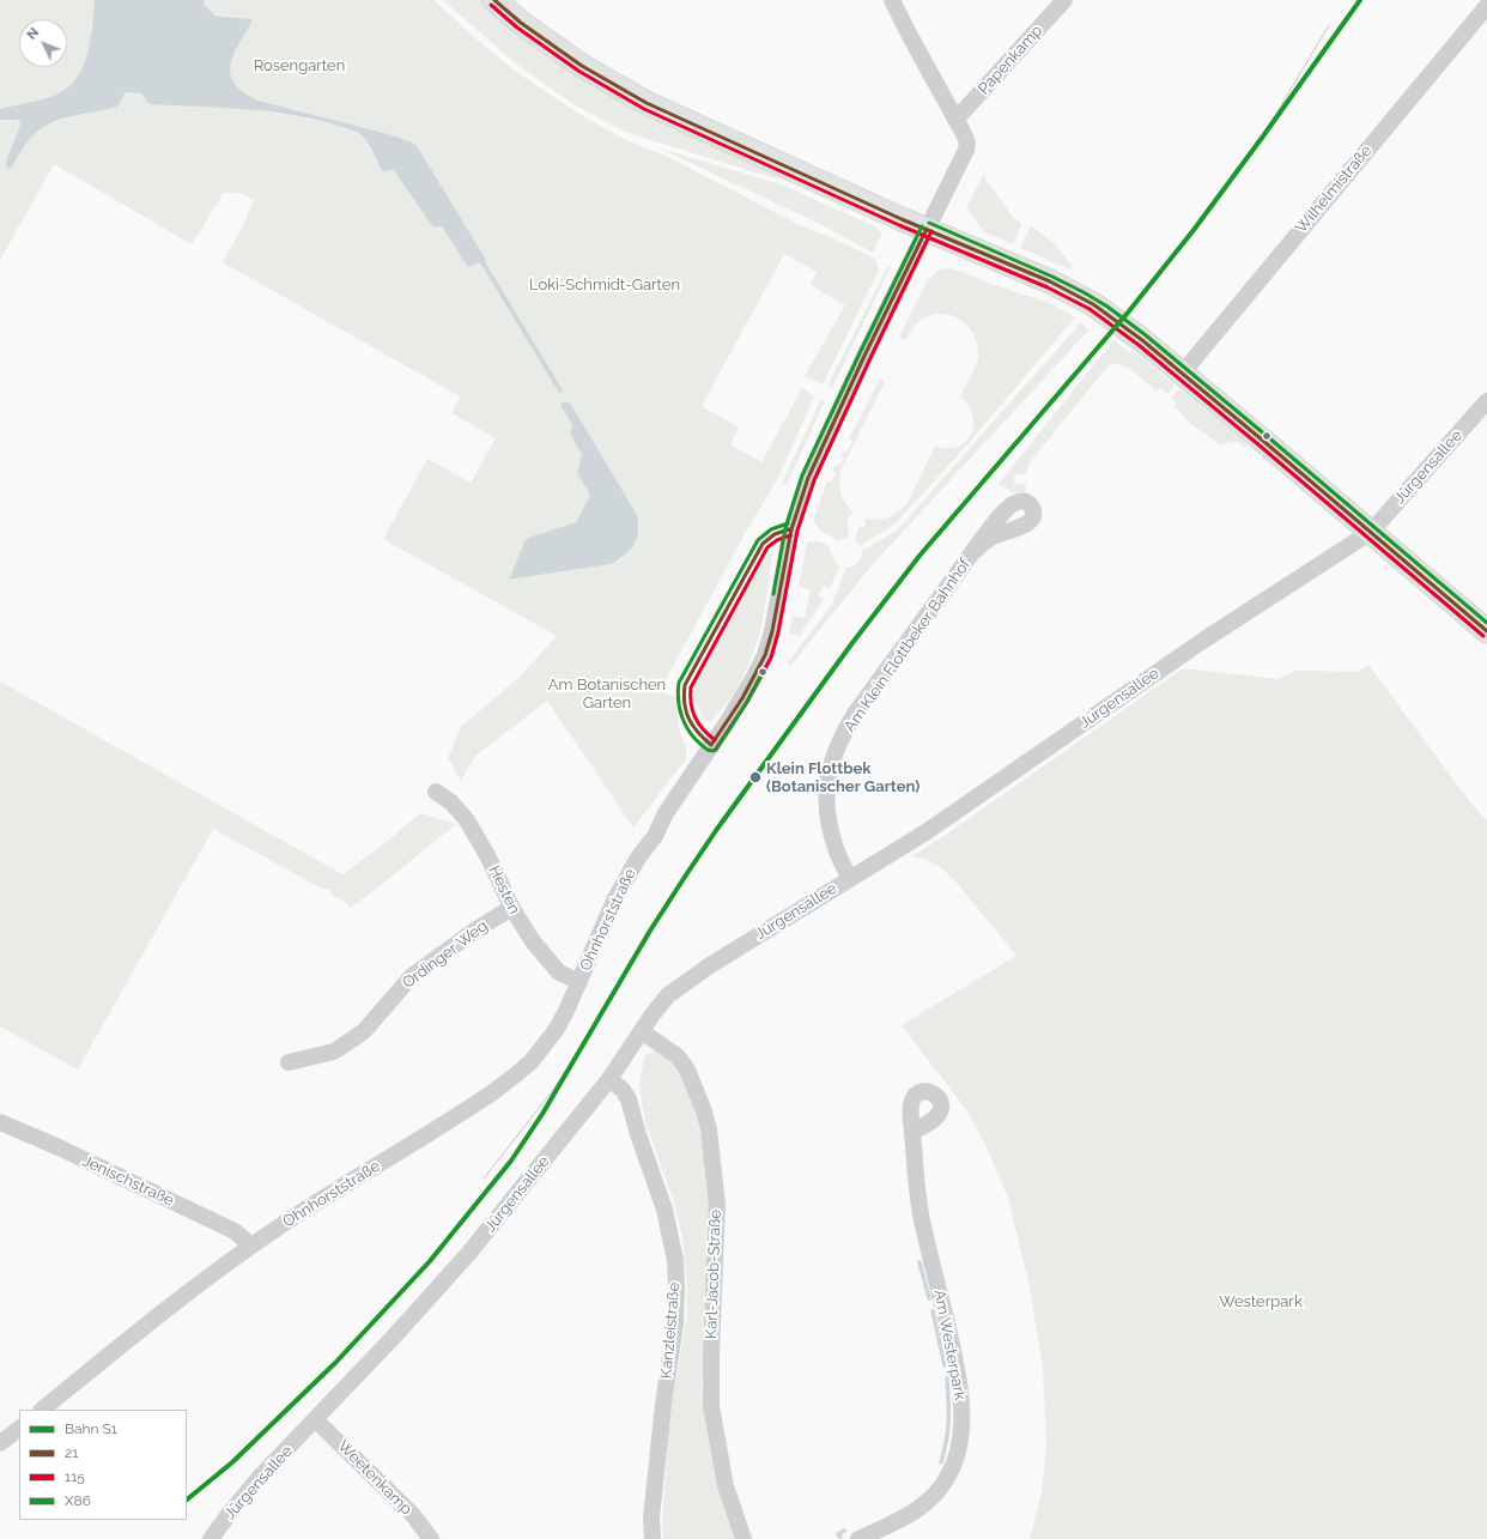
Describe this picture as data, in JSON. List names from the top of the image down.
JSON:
{
  "streets": {
    "street": [
      "Papenkamp",
      "Wilhelmistraße",
      "Jürgensallee",
      "Am Klein Flottbeker Bahnhof",
      "Hesten",
      "Ohnhorststraße",
      "Ordinger Weg",
      "Jenischstraße",
      "Karl-Jacob-Straße",
      "Kanzleistraße",
      "Am Westerpark",
      "Weetenkamp"
    ]
  },
  "crossings": [
    ["Papenkamp", "Ohnhorststraße"],
    ["Jürgensallee", "Am Klein Flottbeker Bahnhof"],
    ["Jürgensallee", "Karl-Jacob-Straße"],
    ["Jürgensallee", "Kanzleistraße"],
    ["Jürgensallee", "Weetenkamp"],
    ["Hesten", "Ohnhorststraße"],
    ["Hesten", "Ordinger Weg"],
    ["Ohnhorststraße", "Jenischstraße"]
  ],
  "parks": [
    "Rosengarten",
    "Loki-Schmidt-Garten",
    "Am Botanischen Garten",
    "Westerpark"
  ],
  "places": ["Klein Flottbek (Botanischer Garten)"],
  "lines": [
    "rail line S1",
    "transit line 21",
    "transit line 115",
    "transit line X86"
  ],
  "legend": [
    "Bahn S1",
    "21",
    "115",
    "X86"
  ],
  "north": "top left"
}
